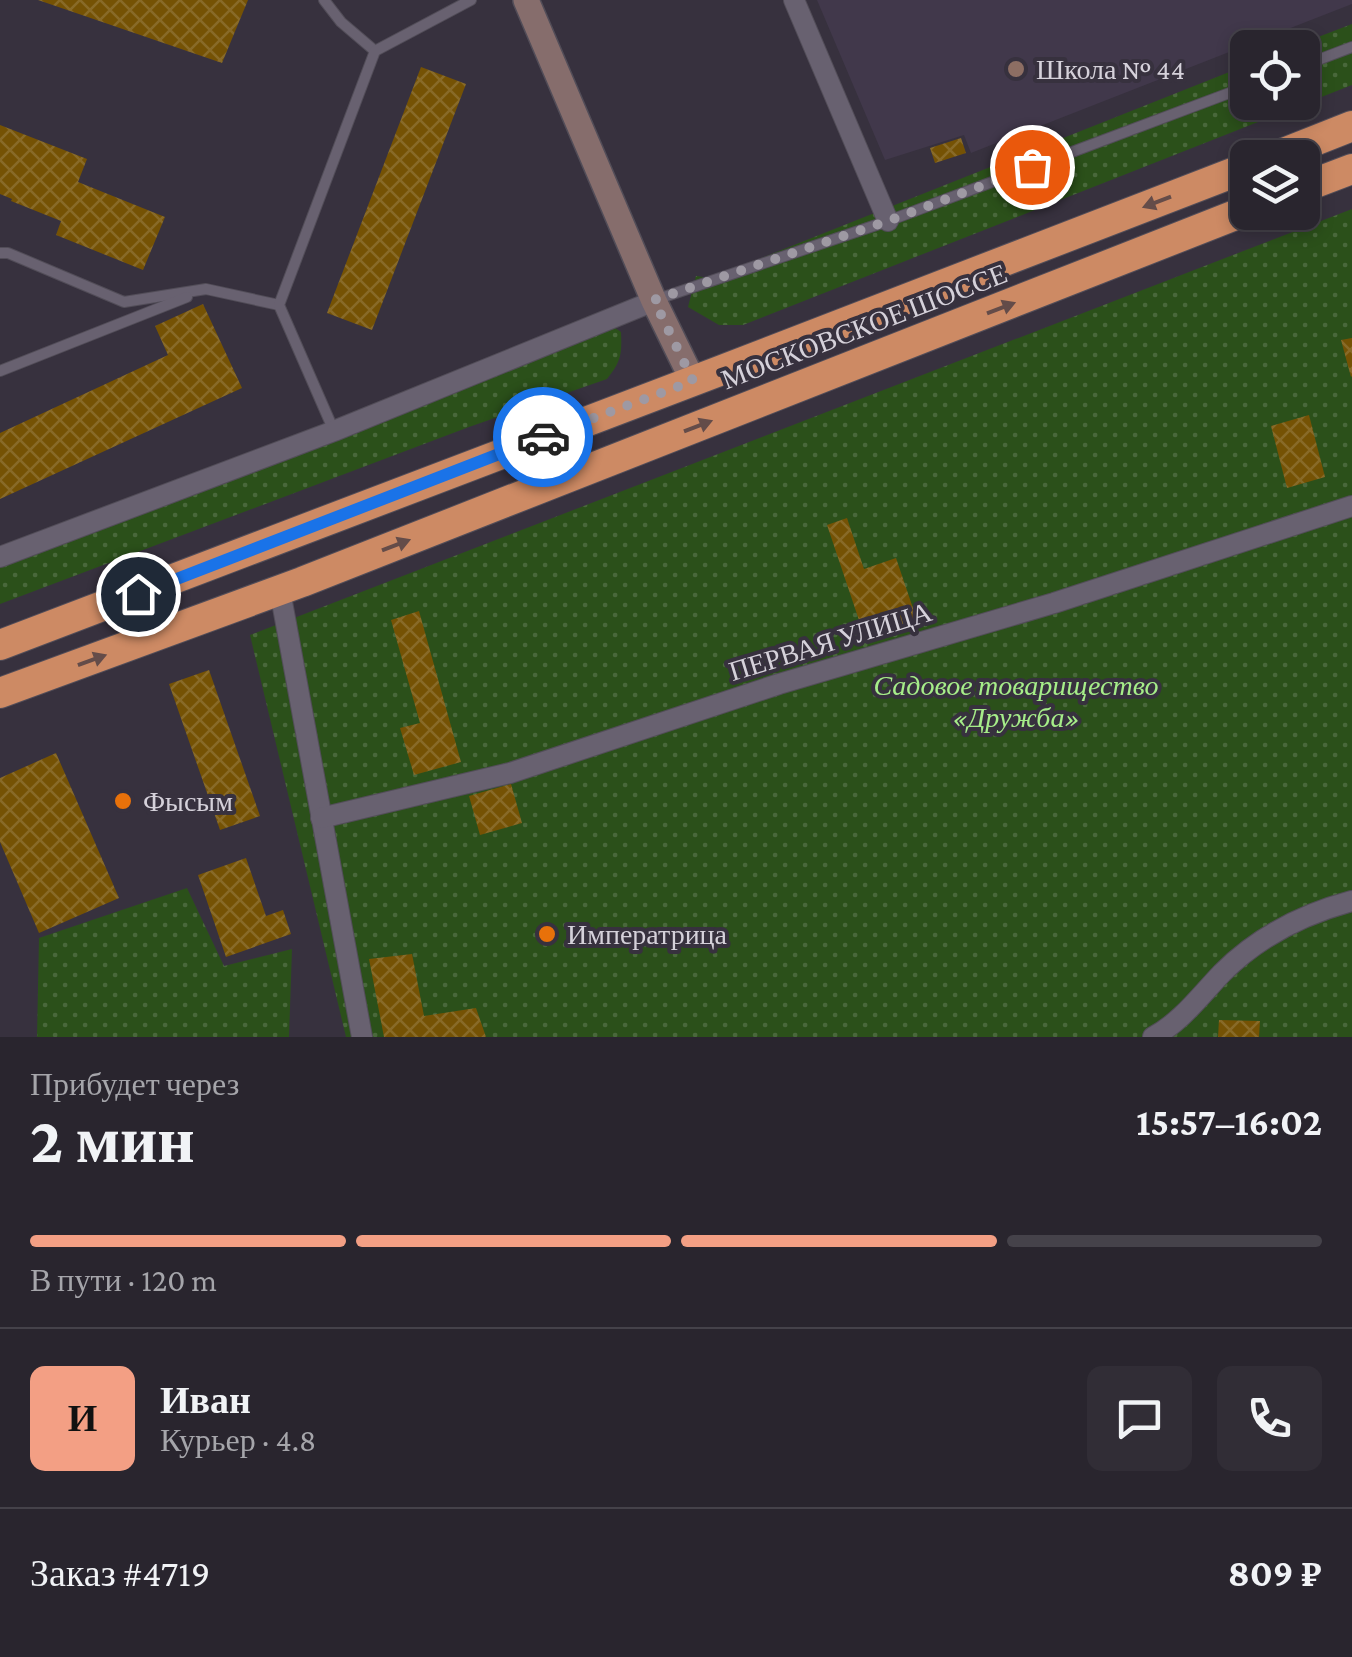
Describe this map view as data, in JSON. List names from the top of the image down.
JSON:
{
  "streets": {
    "highway": ["МОСКОВСКОЕ ШОССЕ"],
    "street": ["ПЕРВАЯ УЛИЦА"]
  },
  "parks": ["Садовое товарищество «Дружба»"],
  "places": ["Школа № 44", "Фысым", "Императрица"],
  "page": {
    "heading": ["2 мин", "Прибудет через", "15:57–16:02"],
    "panel": [
      "Иван",
      "Курьер · 4.8",
      "Заказ #4719",
      "809 ₽"
    ],
    "bar": "В пути · 120 m",
    "round": "И"
  }
}
